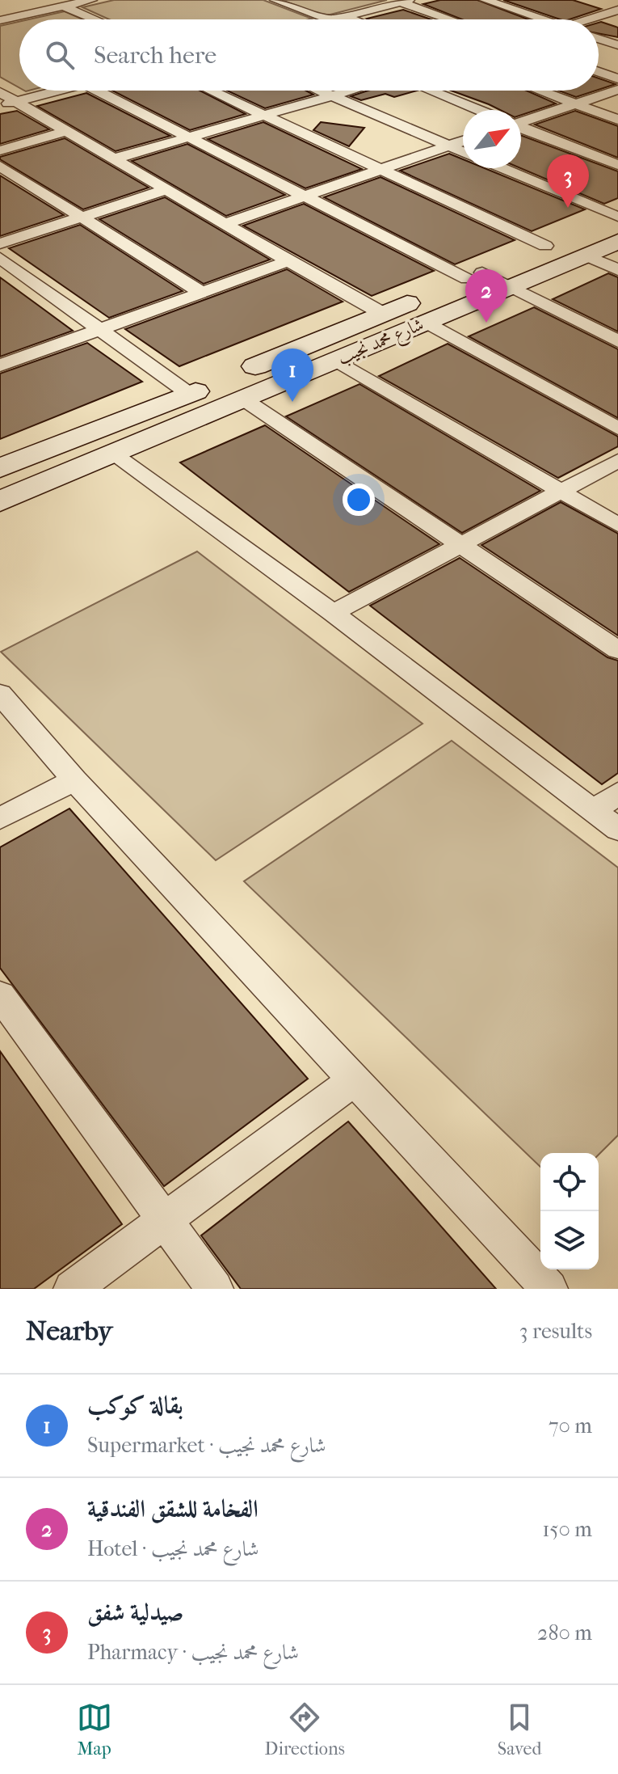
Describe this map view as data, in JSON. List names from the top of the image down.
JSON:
{
  "streets": {
    "main road": ["شارع محمد نجيب"]
  },
  "north": "top right",
  "page": {
    "search": "Search here",
    "pins": ["3", "2", "1"],
    "heading": ["Nearby", "3 results"],
    "list": [
      {
        "mark": "1",
        "name": "بقالة كوكب",
        "note": "Supermarket · شارع محمد نجيب",
        "value": "70 m"
      },
      {
        "mark": "2",
        "name": "الفخامة للشقق الفندقية",
        "note": "Hotel · شارع محمد نجيب",
        "value": "150 m"
      },
      {
        "mark": "3",
        "name": "صيدلية شفق",
        "note": "Pharmacy · شارع محمد نجيب",
        "value": "280 m"
      }
    ],
    "nav": ["Map", "Directions", "Saved"]
  }
}
